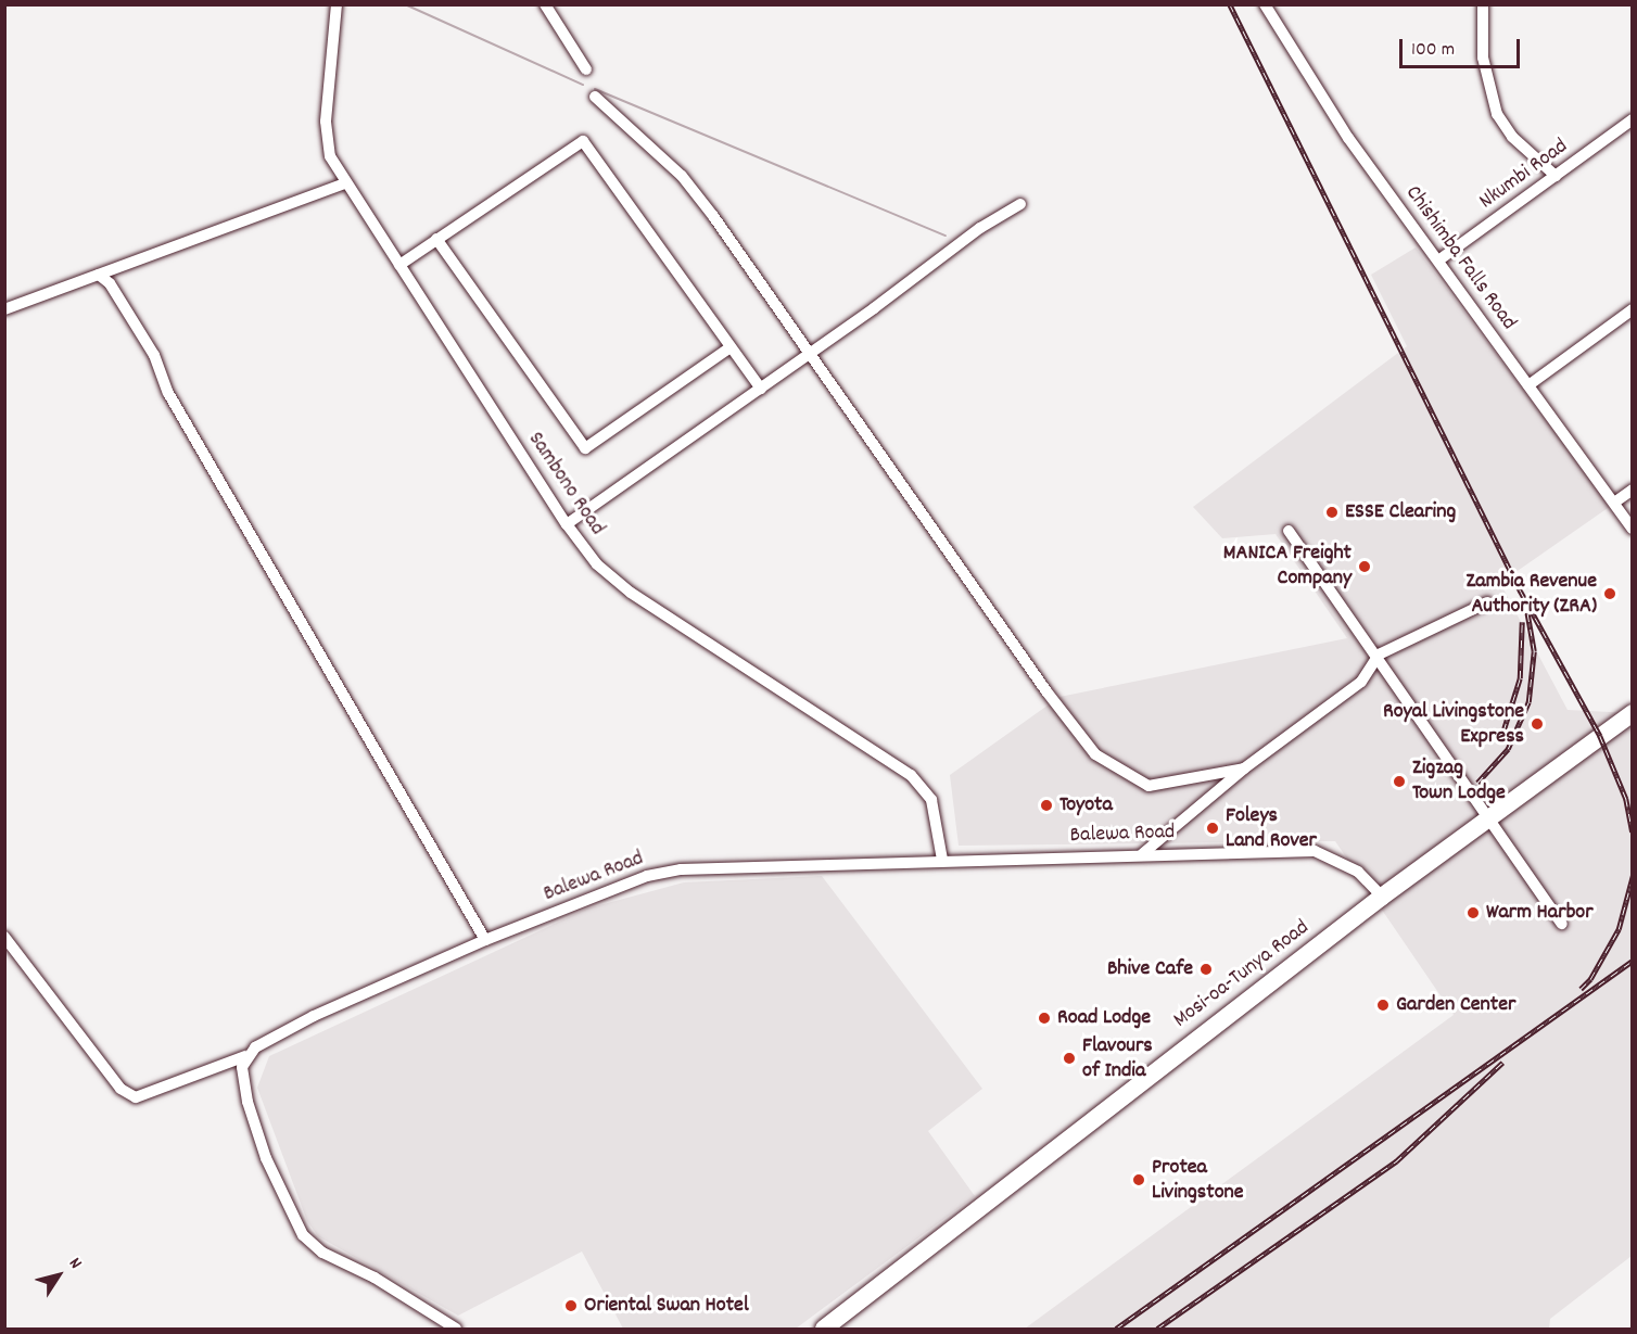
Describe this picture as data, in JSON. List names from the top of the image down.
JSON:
{
  "streets": {
    "highway": ["Mosi-oa-Tunya Road"],
    "street": [
      "Nkumbi Road",
      "Chishimba Falls Road",
      "Sambono Road",
      "Balewa Road"
    ]
  },
  "crossings": [
    ["Nkumbi Road", "Chishimba Falls Road"],
    ["Sambono Road", "Balewa Road"],
    ["Balewa Road", "Mosi-oa-Tunya Road"]
  ],
  "places": [
    "ESSE Clearing",
    "MANICA Freight Company",
    "Zambia Revenue Authority (ZRA)",
    "Royal Livingstone Express",
    "Zigzag Town Lodge",
    "Toyota",
    "Foleys Land Rover",
    "Warm Harbor",
    "Bhive Cafe",
    "Garden Center",
    "Road Lodge",
    "Flavours of India",
    "Protea Livingstone",
    "Oriental Swan Hotel"
  ],
  "scale_bar": "100 m",
  "north": "top right"
}
